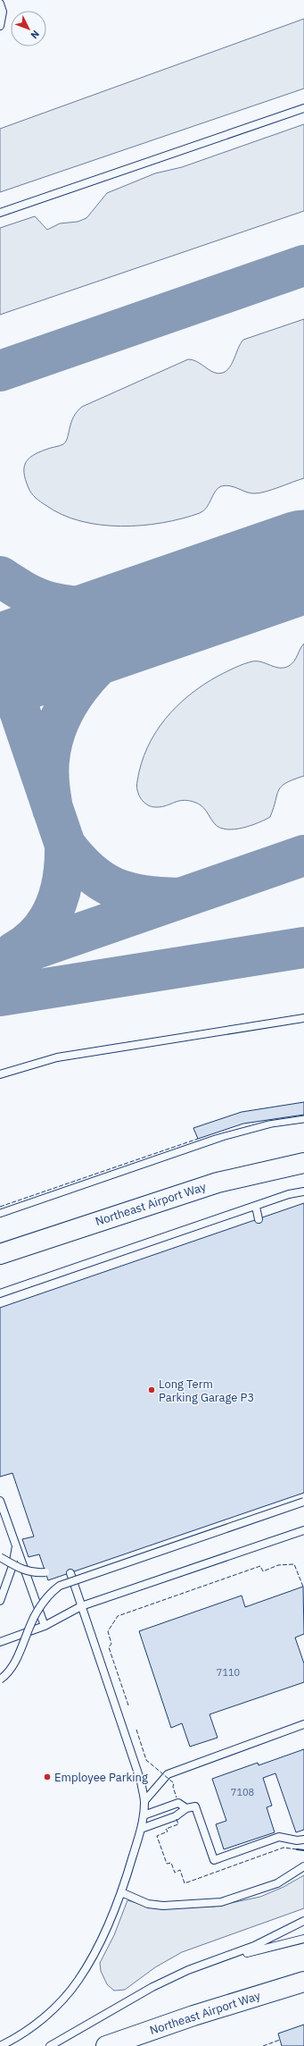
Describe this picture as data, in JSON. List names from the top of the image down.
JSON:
{
  "streets": {
    "main road": ["Northeast Airport Way"]
  },
  "places": ["Long Term Parking Garage P3", "Employee Parking"],
  "house_numbers": ["7110", "7108"],
  "north": "bottom right"
}
